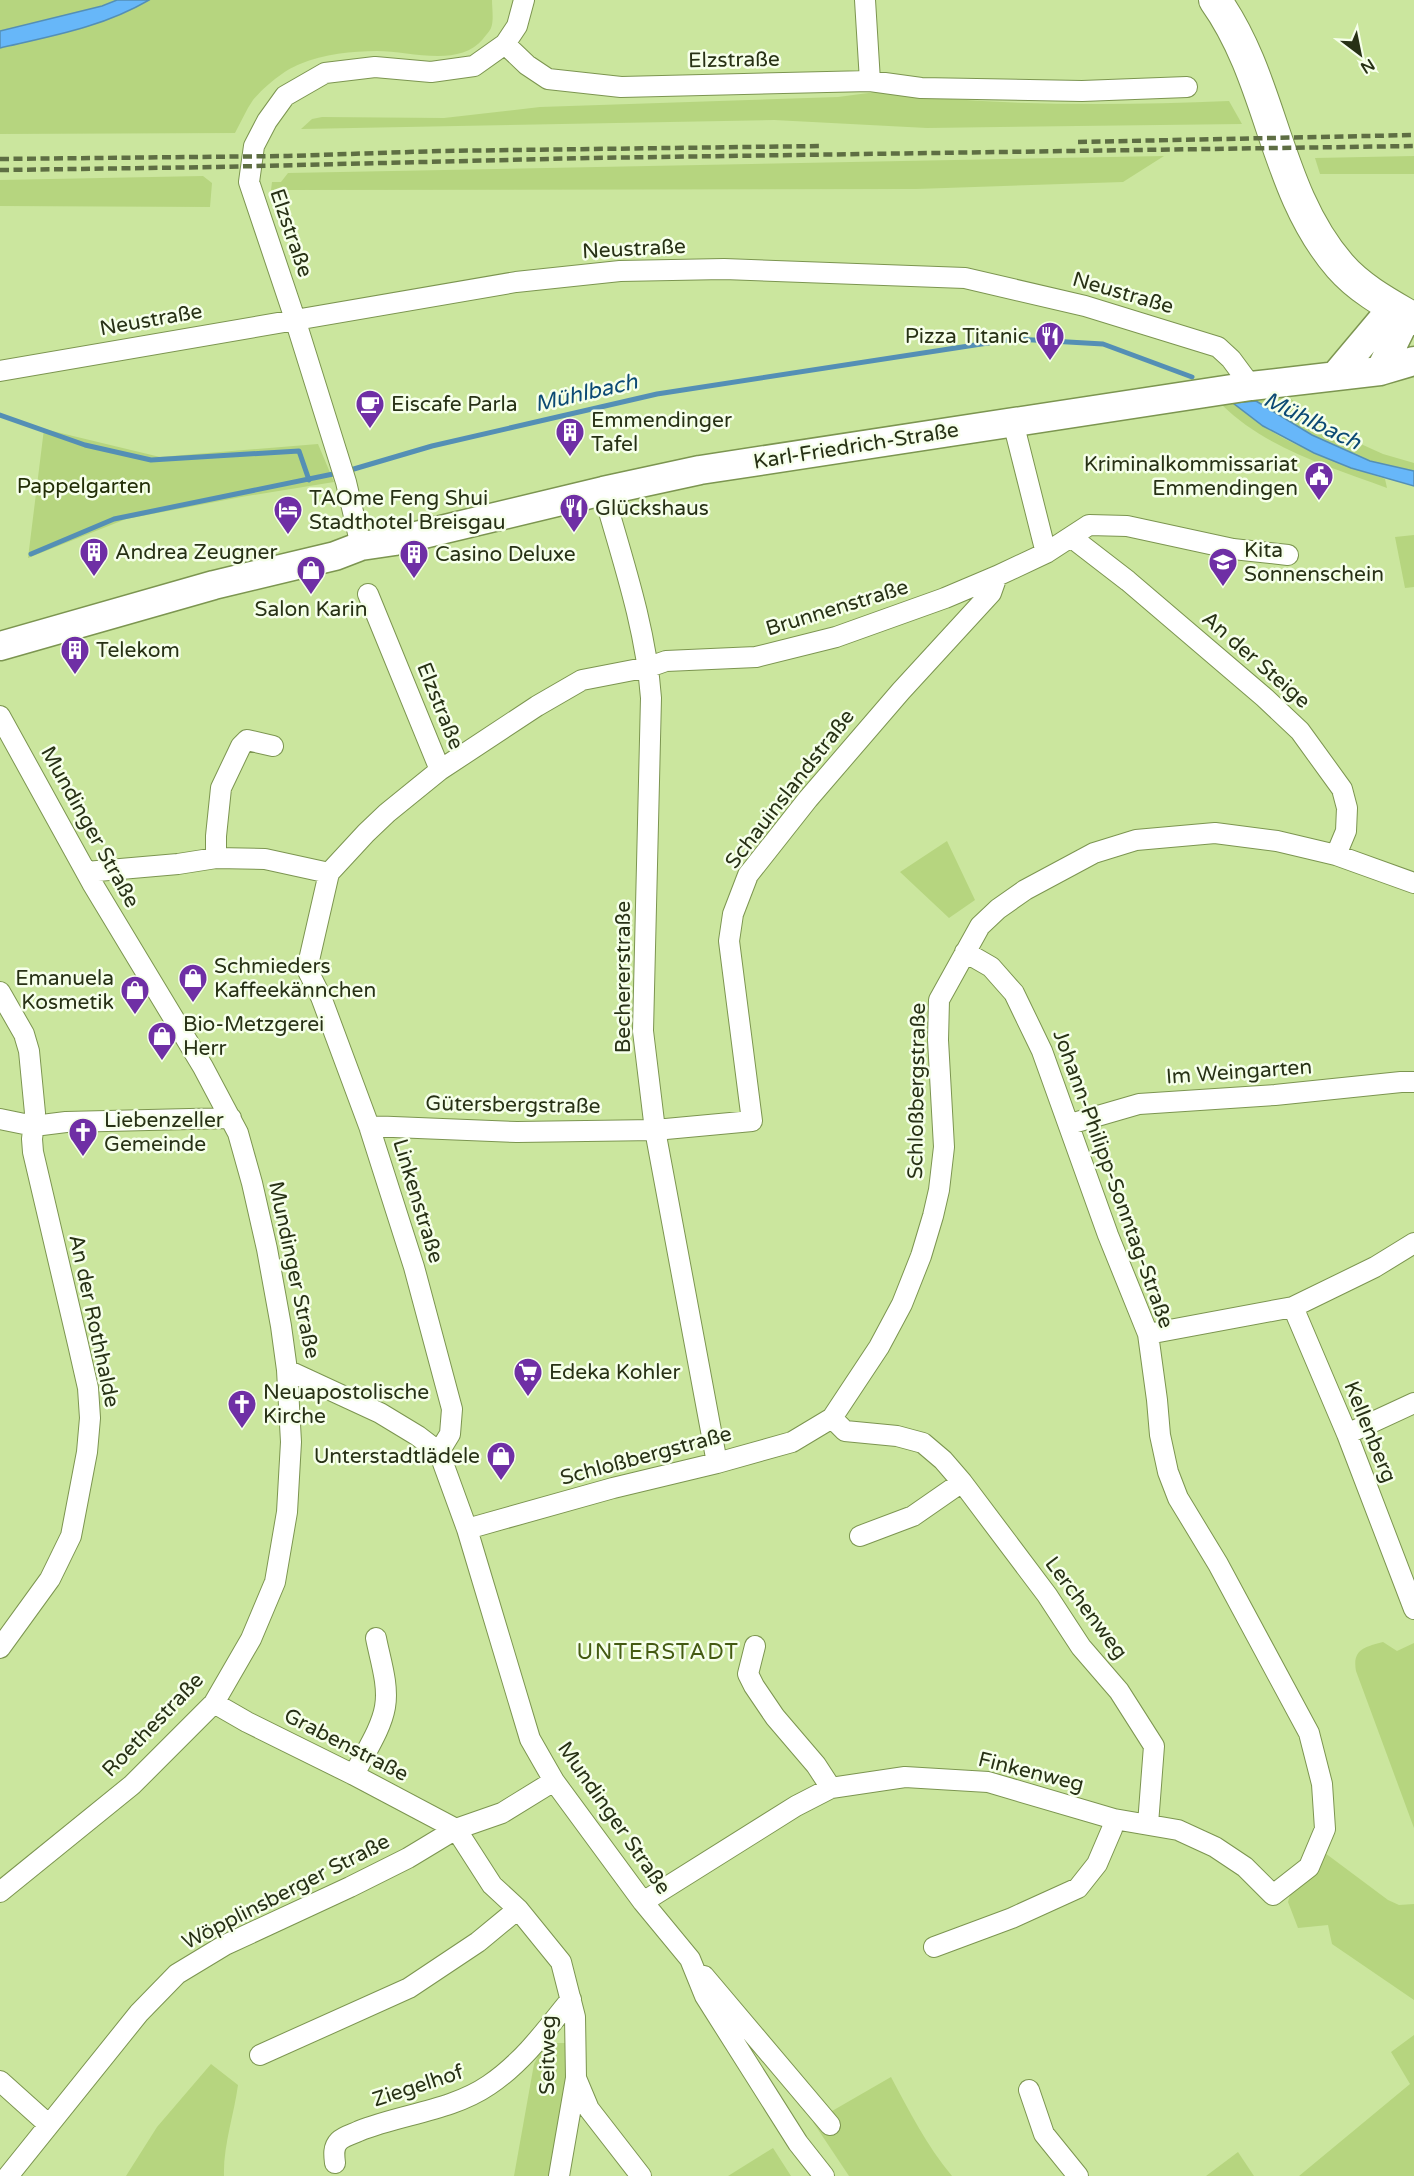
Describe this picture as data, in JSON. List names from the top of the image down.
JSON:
{
  "streets": {
    "street": [
      "Elzstraße",
      "Neustraße",
      "Karl-Friedrich-Straße",
      "Brunnenstraße",
      "An der Steige",
      "Schauinslandstraße",
      "Mundinger Straße",
      "Bechererstraße",
      "Im Weingarten",
      "Schloßbergstraße",
      "Gütersbergstraße",
      "Johann-Philipp-Sonntag-Straße",
      "Linkenstraße",
      "An der Rothhalde",
      "Kellenberg",
      "Lerchenweg",
      "Roethestraße",
      "Grabenstraße",
      "Finkenweg",
      "Wöpplinsberger Straße",
      "Seitweg",
      "Ziegelhof"
    ]
  },
  "crossings": [
    ["Elzstraße", "Neustraße"],
    ["Elzstraße", "Karl-Friedrich-Straße"],
    ["Elzstraße", "Brunnenstraße"],
    ["Neustraße", "Karl-Friedrich-Straße"],
    ["Karl-Friedrich-Straße", "Bechererstraße"],
    ["Brunnenstraße", "An der Steige"],
    ["Brunnenstraße", "Schauinslandstraße"],
    ["Brunnenstraße", "Bechererstraße"],
    ["Brunnenstraße", "Linkenstraße"],
    ["An der Steige", "Schloßbergstraße"],
    ["Schauinslandstraße", "Bechererstraße"],
    ["Schauinslandstraße", "Gütersbergstraße"],
    ["Mundinger Straße", "Schloßbergstraße"],
    ["Mundinger Straße", "Linkenstraße"],
    ["Mundinger Straße", "Roethestraße"],
    ["Mundinger Straße", "Finkenweg"],
    ["Mundinger Straße", "Wöpplinsberger Straße"],
    ["Bechererstraße", "Schloßbergstraße"],
    ["Bechererstraße", "Gütersbergstraße"],
    ["Im Weingarten", "Johann-Philipp-Sonntag-Straße"],
    ["Schloßbergstraße", "Johann-Philipp-Sonntag-Straße"],
    ["Schloßbergstraße", "Lerchenweg"],
    ["Gütersbergstraße", "Linkenstraße"],
    ["Johann-Philipp-Sonntag-Straße", "Finkenweg"],
    ["Lerchenweg", "Finkenweg"],
    ["Roethestraße", "Grabenstraße"],
    ["Grabenstraße", "Wöpplinsberger Straße"],
    ["Grabenstraße", "Seitweg"],
    ["Wöpplinsberger Straße", "Seitweg"],
    ["Seitweg", "Ziegelhof"]
  ],
  "districts": ["UNTERSTADT"],
  "water": ["Mühlbach"],
  "parks": ["Pappelgarten"],
  "places": {
    "restaurant": ["Pizza Titanic", "Glückshaus"],
    "cafe": ["Eiscafe Parla"],
    "building": [
      "Emmendinger Tafel",
      "Andrea Zeugner",
      "Casino Deluxe",
      "Telekom"
    ],
    "public building": ["Kriminalkommissariat Emmendingen"],
    "hotel": ["TAOme Feng Shui Stadthotel Breisgau"],
    "school or university": ["Kita Sonnenschein"],
    "shop": [
      "Salon Karin",
      "Schmieders Kaffeekännchen",
      "Emanuela Kosmetik",
      "Bio-Metzgerei Herr",
      "Unterstadtlädele"
    ],
    "church": ["Liebenzeller Gemeinde", "Neuapostolische Kirche"],
    "supermarket": ["Edeka Kohler"]
  },
  "north": "bottom right"
}
